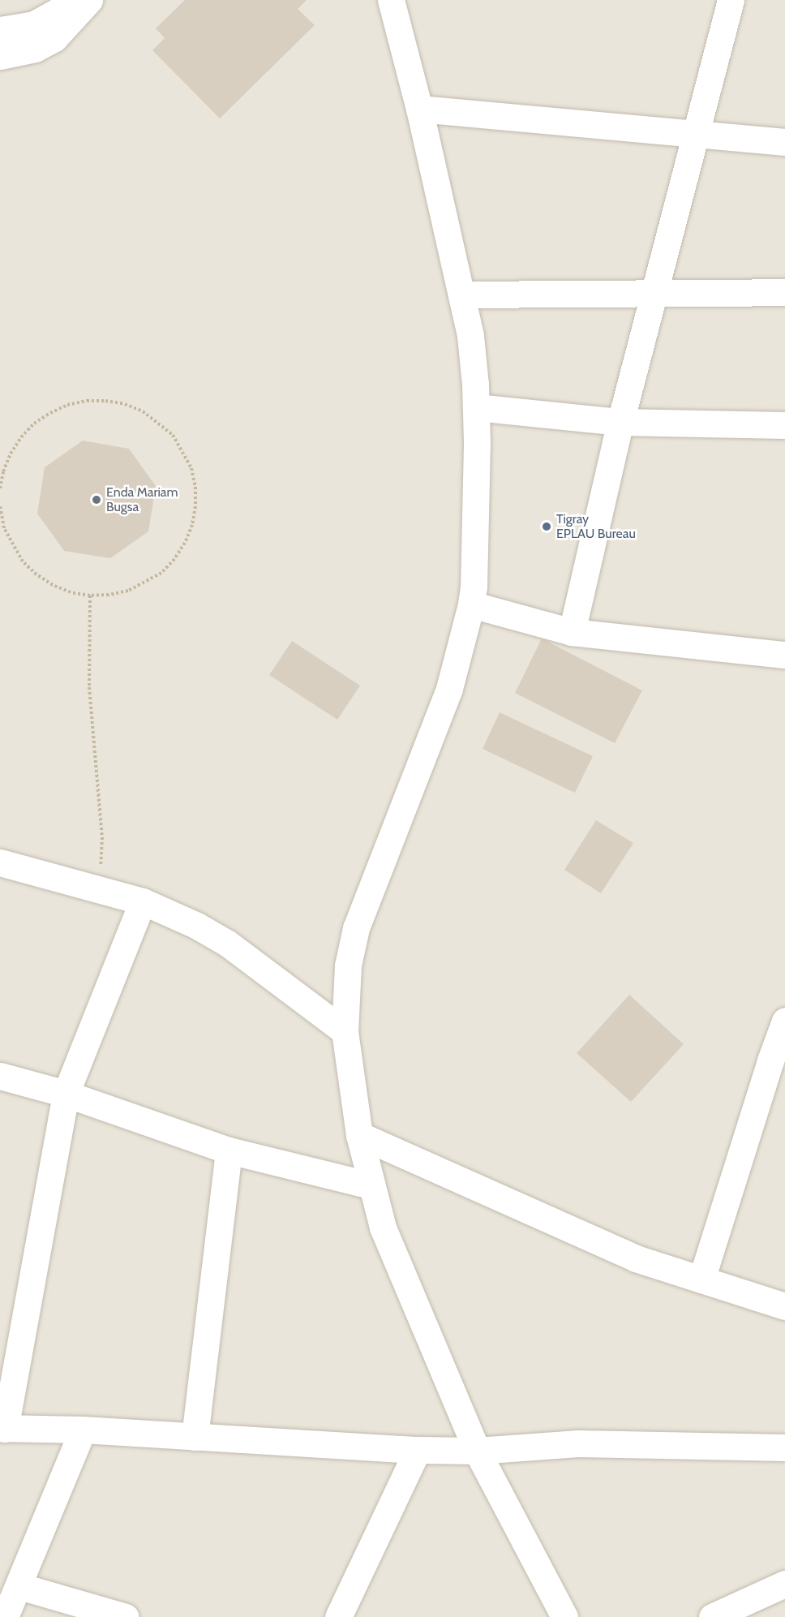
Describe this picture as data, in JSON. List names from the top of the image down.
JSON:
{
  "places": ["Enda Mariam Bugsa", "Tigray EPLAU Bureau"]
}
